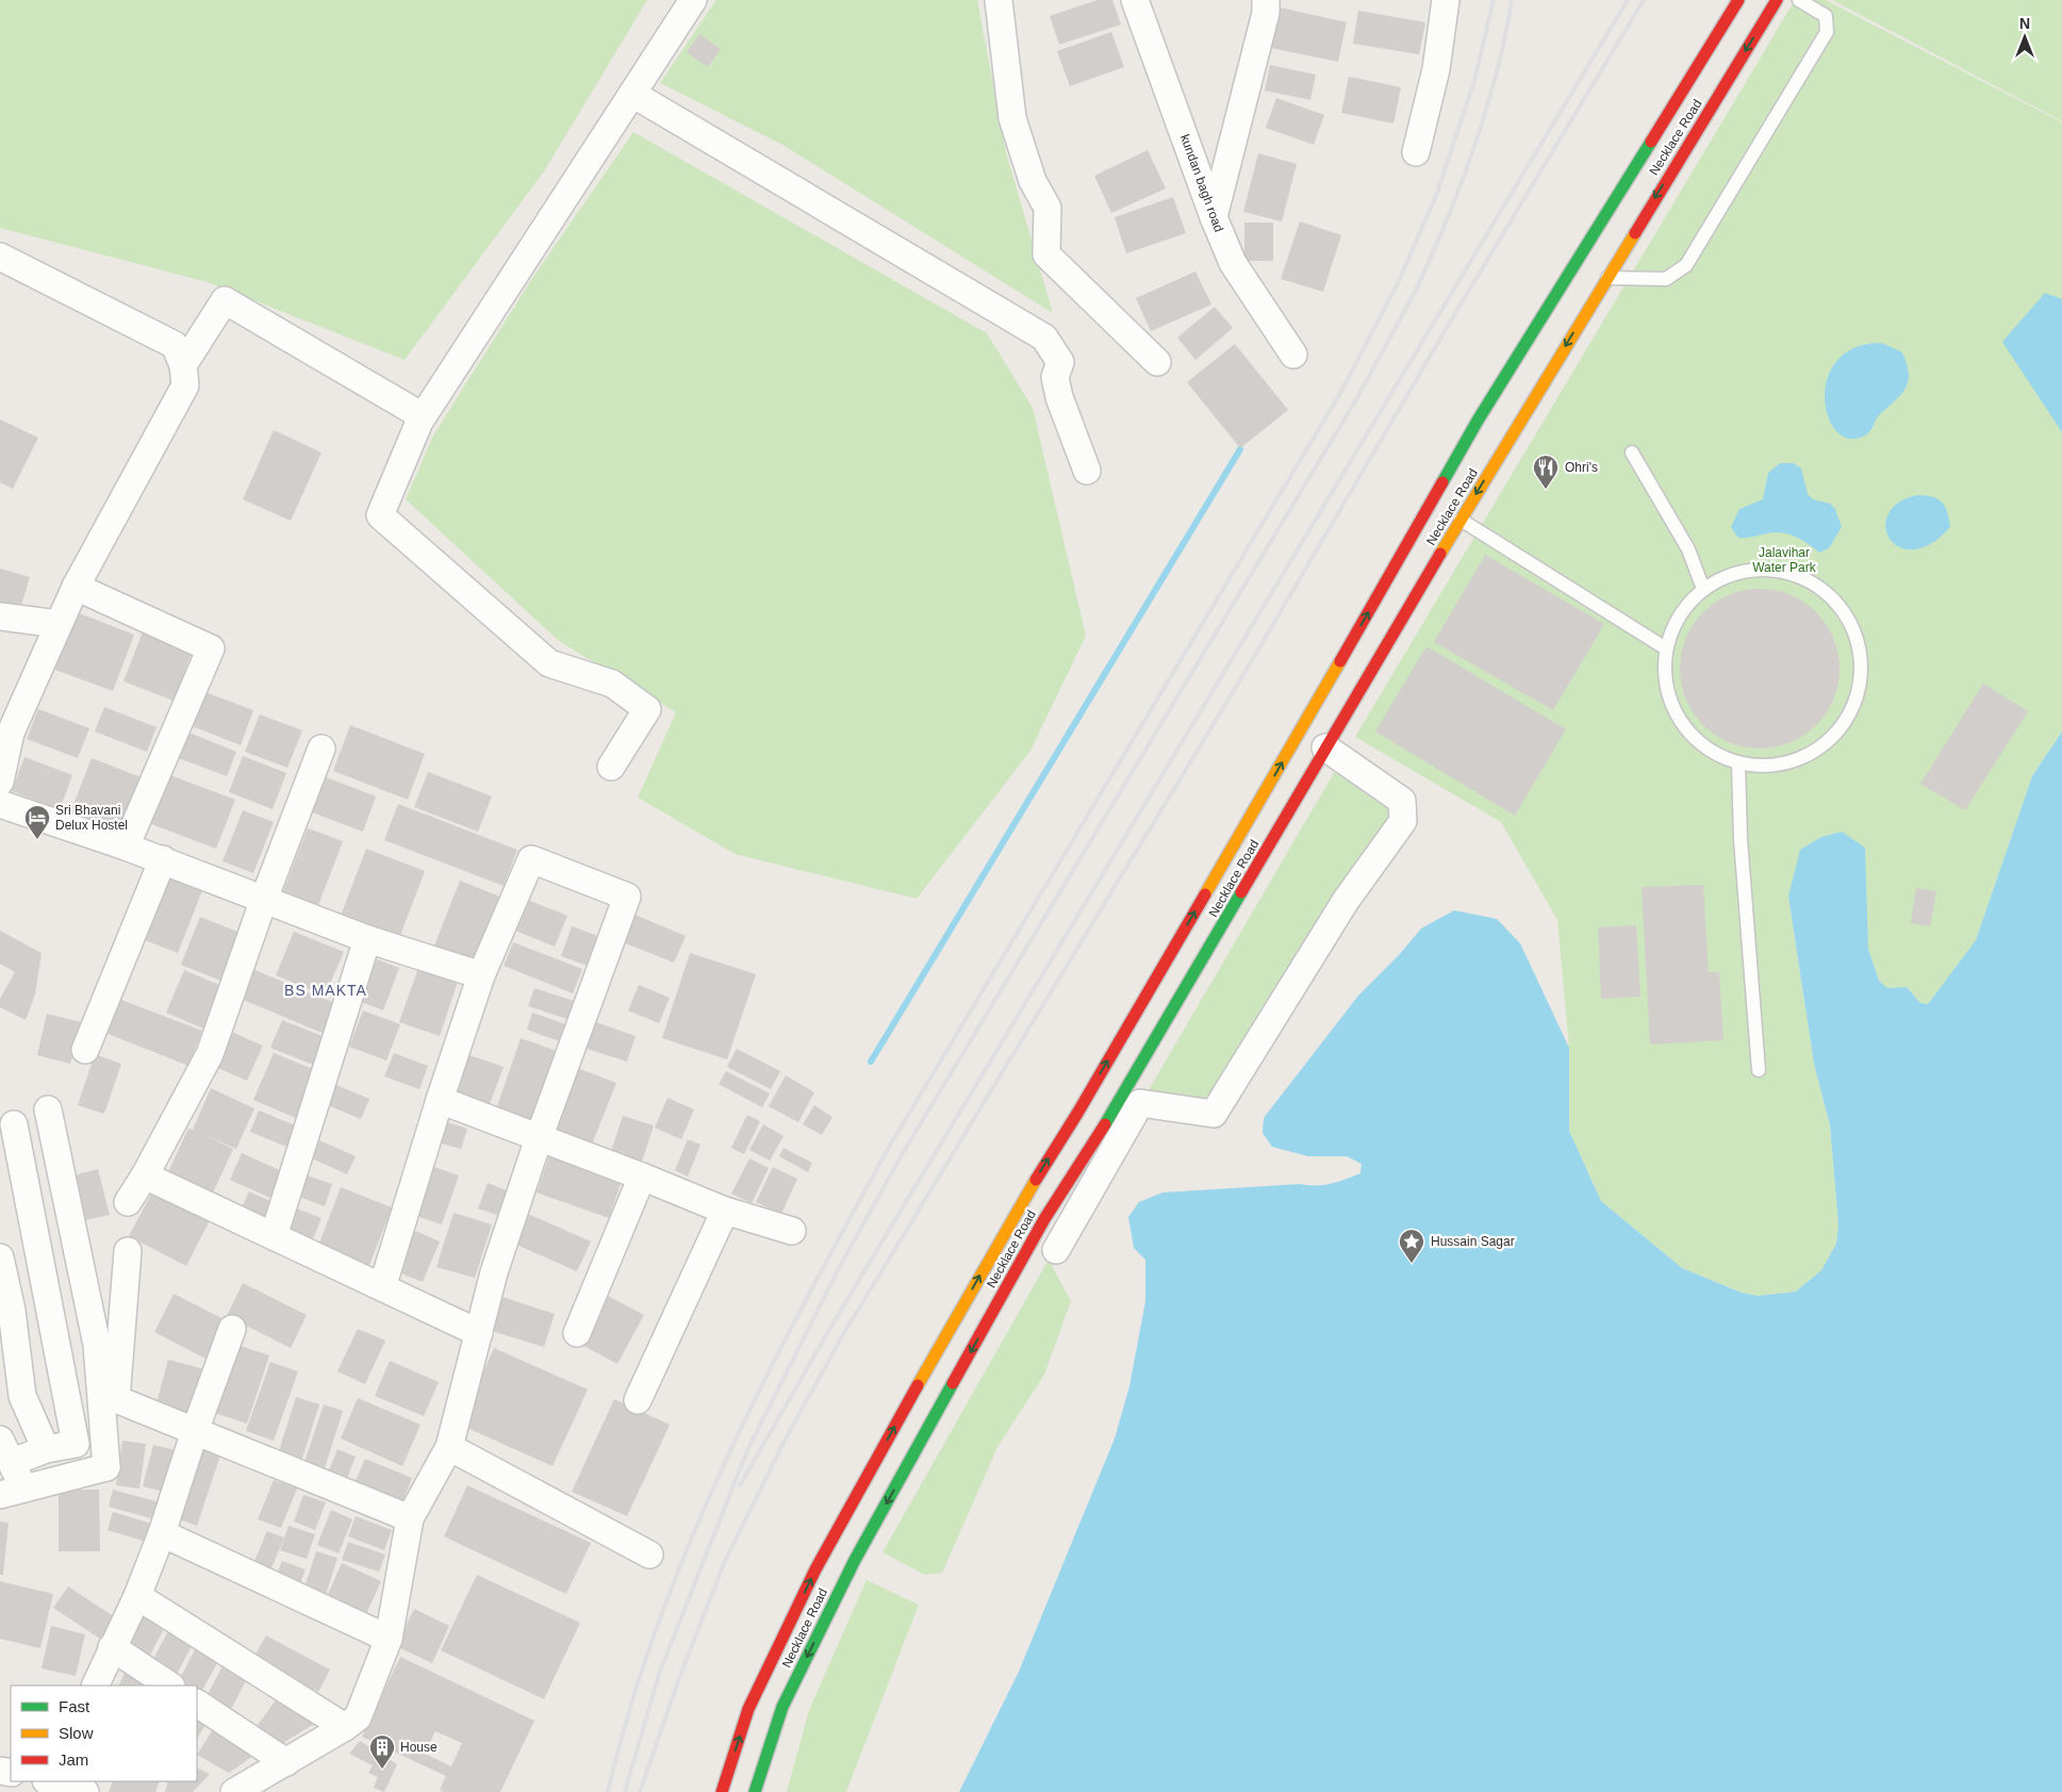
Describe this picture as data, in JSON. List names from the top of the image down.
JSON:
{
  "streets": {
    "main road": ["Necklace Road"],
    "street": ["kundan bagh road"]
  },
  "districts": ["BS MAKTA"],
  "parks": ["Jalavihar Water Park"],
  "places": {
    "restaurant": ["Ohri's"],
    "hotel": ["Sri Bhavani Delux Hostel"],
    "place": ["Hussain Sagar"],
    "building": ["House"]
  },
  "legend": ["Fast", "Slow", "Jam"],
  "north": "top"
}
